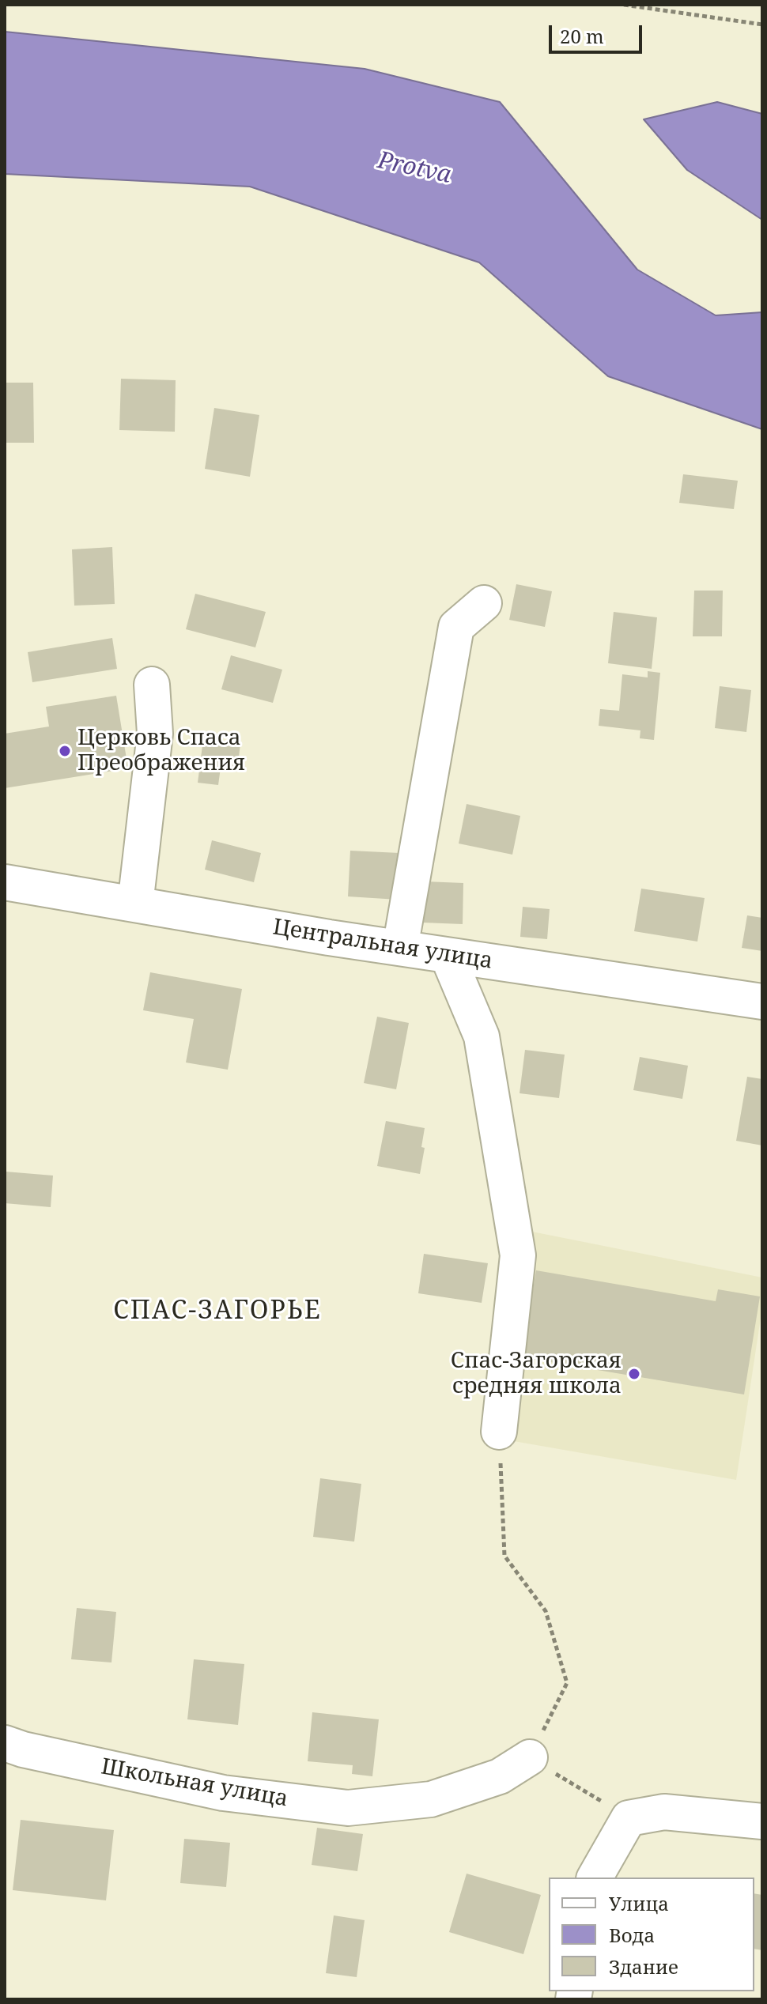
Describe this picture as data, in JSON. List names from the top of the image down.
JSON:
{
  "streets": {
    "street": ["Центральная улица", "Школьная улица"]
  },
  "districts": ["СПАС-ЗАГОРЬЕ"],
  "water": ["Protva"],
  "places": ["Церковь Спаса Преображения", "Спас-Загорская средняя школа"],
  "legend": ["Улица", "Вода", "Здание"],
  "scale_bar": "20 m"
}
